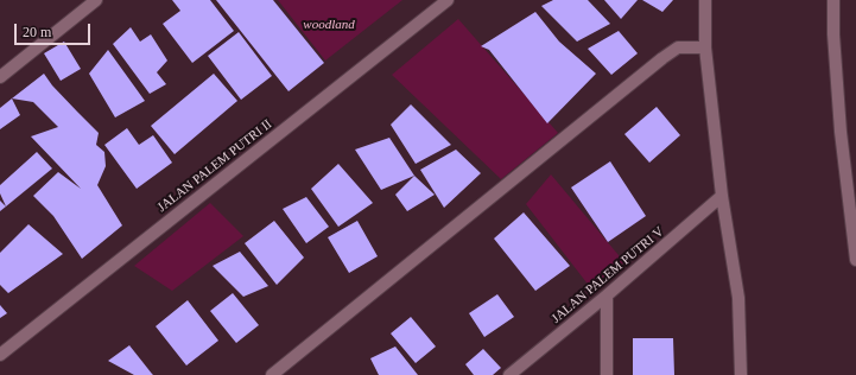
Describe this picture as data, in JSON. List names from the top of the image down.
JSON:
{
  "streets": {
    "street": ["JALAN PALEM PUTRI II", "JALAN PALEM PUTRI V"]
  },
  "parks": ["woodland"],
  "scale_bar": "20 m"
}
